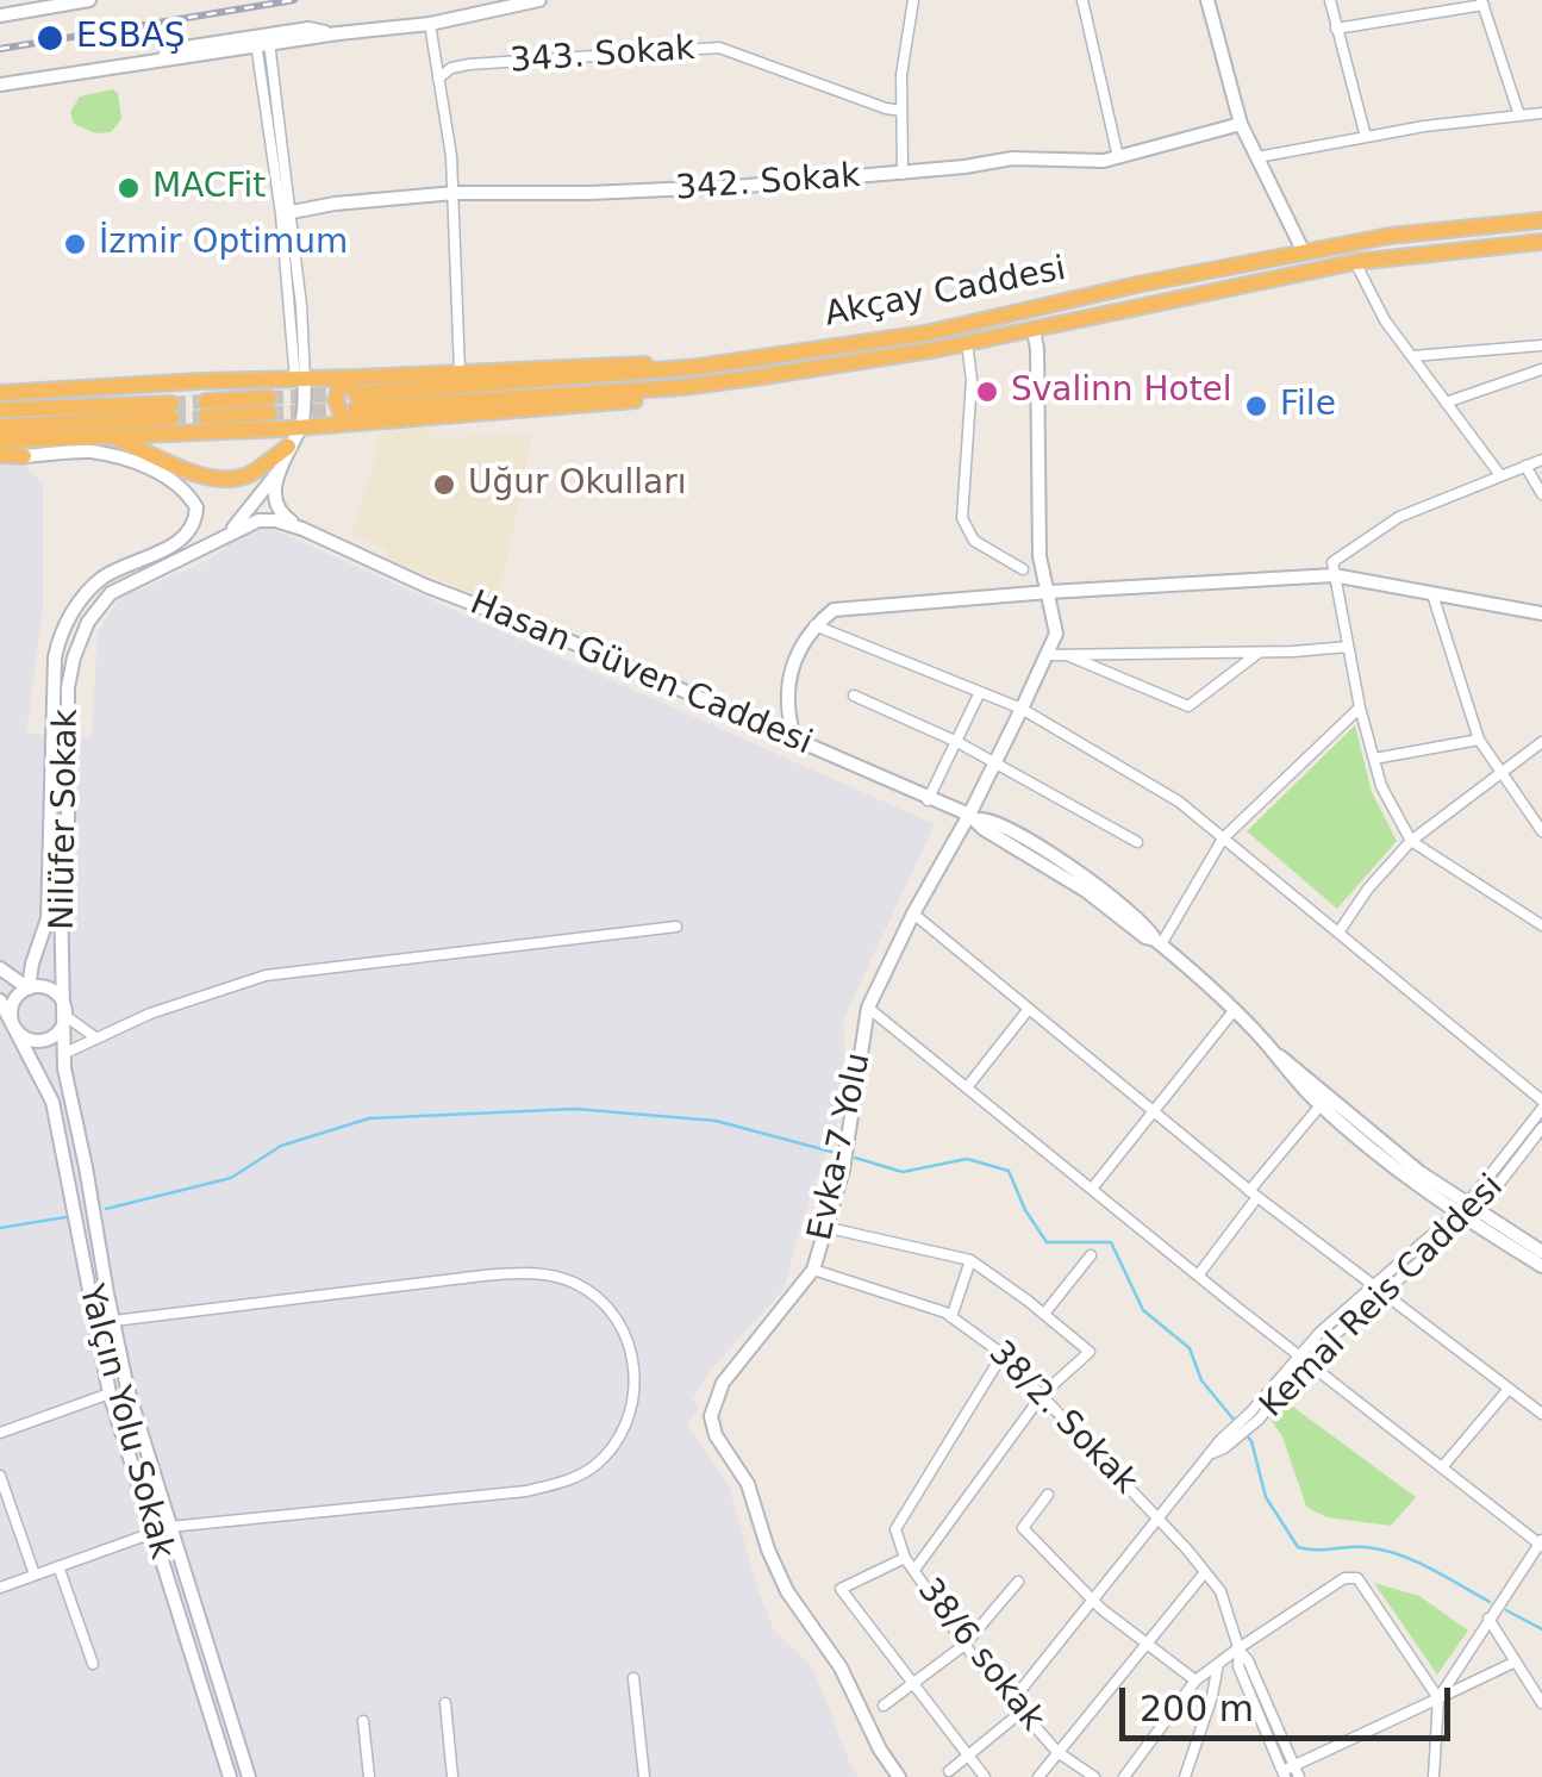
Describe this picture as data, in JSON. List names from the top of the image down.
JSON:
{
  "streets": {
    "highway": ["Akçay Caddesi"],
    "street": [
      "343. Sokak",
      "342. Sokak",
      "Hasan Güven Caddesi",
      "Nilüfer Sokak",
      "Evka-7 Yolu",
      "Kemal Reis Caddesi",
      "38/2. Sokak",
      "Yalçın Yolu Sokak",
      "38/6 sokak"
    ]
  },
  "crossings": [
    ["Hasan Güven Caddesi", "Evka-7 Yolu"],
    ["Hasan Güven Caddesi", "Kemal Reis Caddesi"],
    ["Nilüfer Sokak", "Yalçın Yolu Sokak"],
    ["Evka-7 Yolu", "38/2. Sokak"],
    ["Kemal Reis Caddesi", "38/2. Sokak"],
    ["Kemal Reis Caddesi", "38/6 sokak"]
  ],
  "places": [
    "ESBAŞ",
    "MACFit",
    "İzmir Optimum",
    "Svalinn Hotel",
    "File",
    "Uğur Okulları"
  ],
  "scale_bar": "200 m"
}
